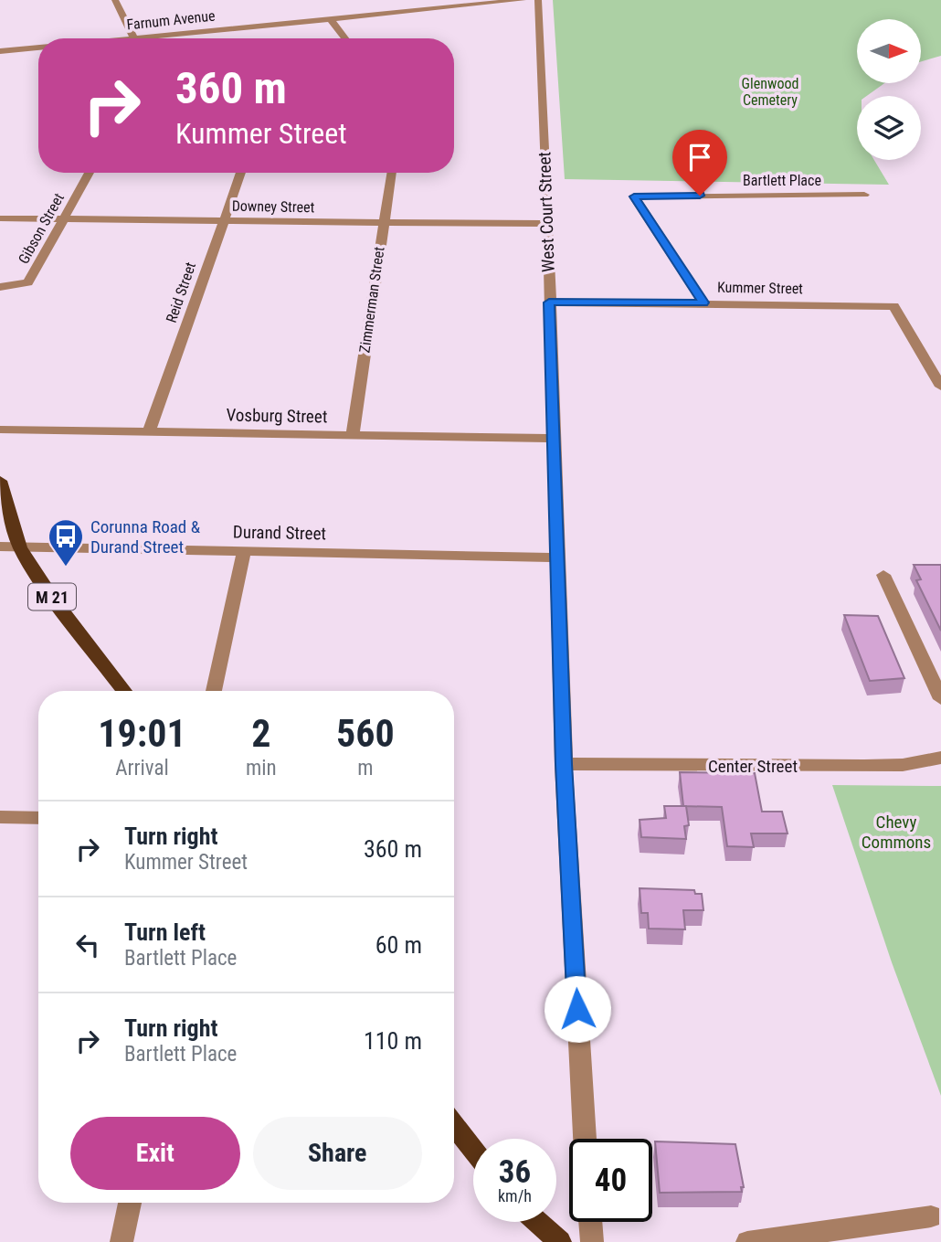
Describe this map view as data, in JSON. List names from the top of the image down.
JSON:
{
  "streets": {
    "main road": ["M 21"],
    "street": [
      "Farnum Avenue",
      "Bartlett Place",
      "Downey Street",
      "West Court Street",
      "Gibson Street",
      "Kummer Street",
      "Reid Street",
      "Zimmerman Street",
      "Vosburg Street",
      "Durand Street",
      "Center Street"
    ]
  },
  "crossings": [
    ["Bartlett Place", "Kummer Street"],
    ["Downey Street", "West Court Street"],
    ["Downey Street", "Gibson Street"],
    ["Downey Street", "Reid Street"],
    ["Downey Street", "Zimmerman Street"],
    ["West Court Street", "Kummer Street"],
    ["West Court Street", "Vosburg Street"],
    ["West Court Street", "Durand Street"],
    ["West Court Street", "Center Street"],
    ["Reid Street", "Vosburg Street"],
    ["Zimmerman Street", "Vosburg Street"],
    ["Durand Street", "M 21"]
  ],
  "parks": ["Glenwood Cemetery", "Chevy Commons"],
  "places": {
    "bus stop": ["Corunna Road & Durand Street"]
  },
  "north": "right",
  "page": {
    "turn": ["360 m", "Kummer Street"],
    "eta": [
      "19:01",
      "Arrival",
      "2",
      "min",
      "560",
      "m"
    ],
    "list": [
      {
        "name": "Turn right",
        "note": "Kummer Street",
        "value": "360 m"
      },
      {
        "name": "Turn left",
        "note": "Bartlett Place",
        "value": "60 m"
      },
      {
        "name": "Turn right",
        "note": "Bartlett Place",
        "value": "110 m"
      }
    ],
    "buttons": ["Exit", "Share"],
    "speed": "36 km/h",
    "limit": "40"
  }
}
